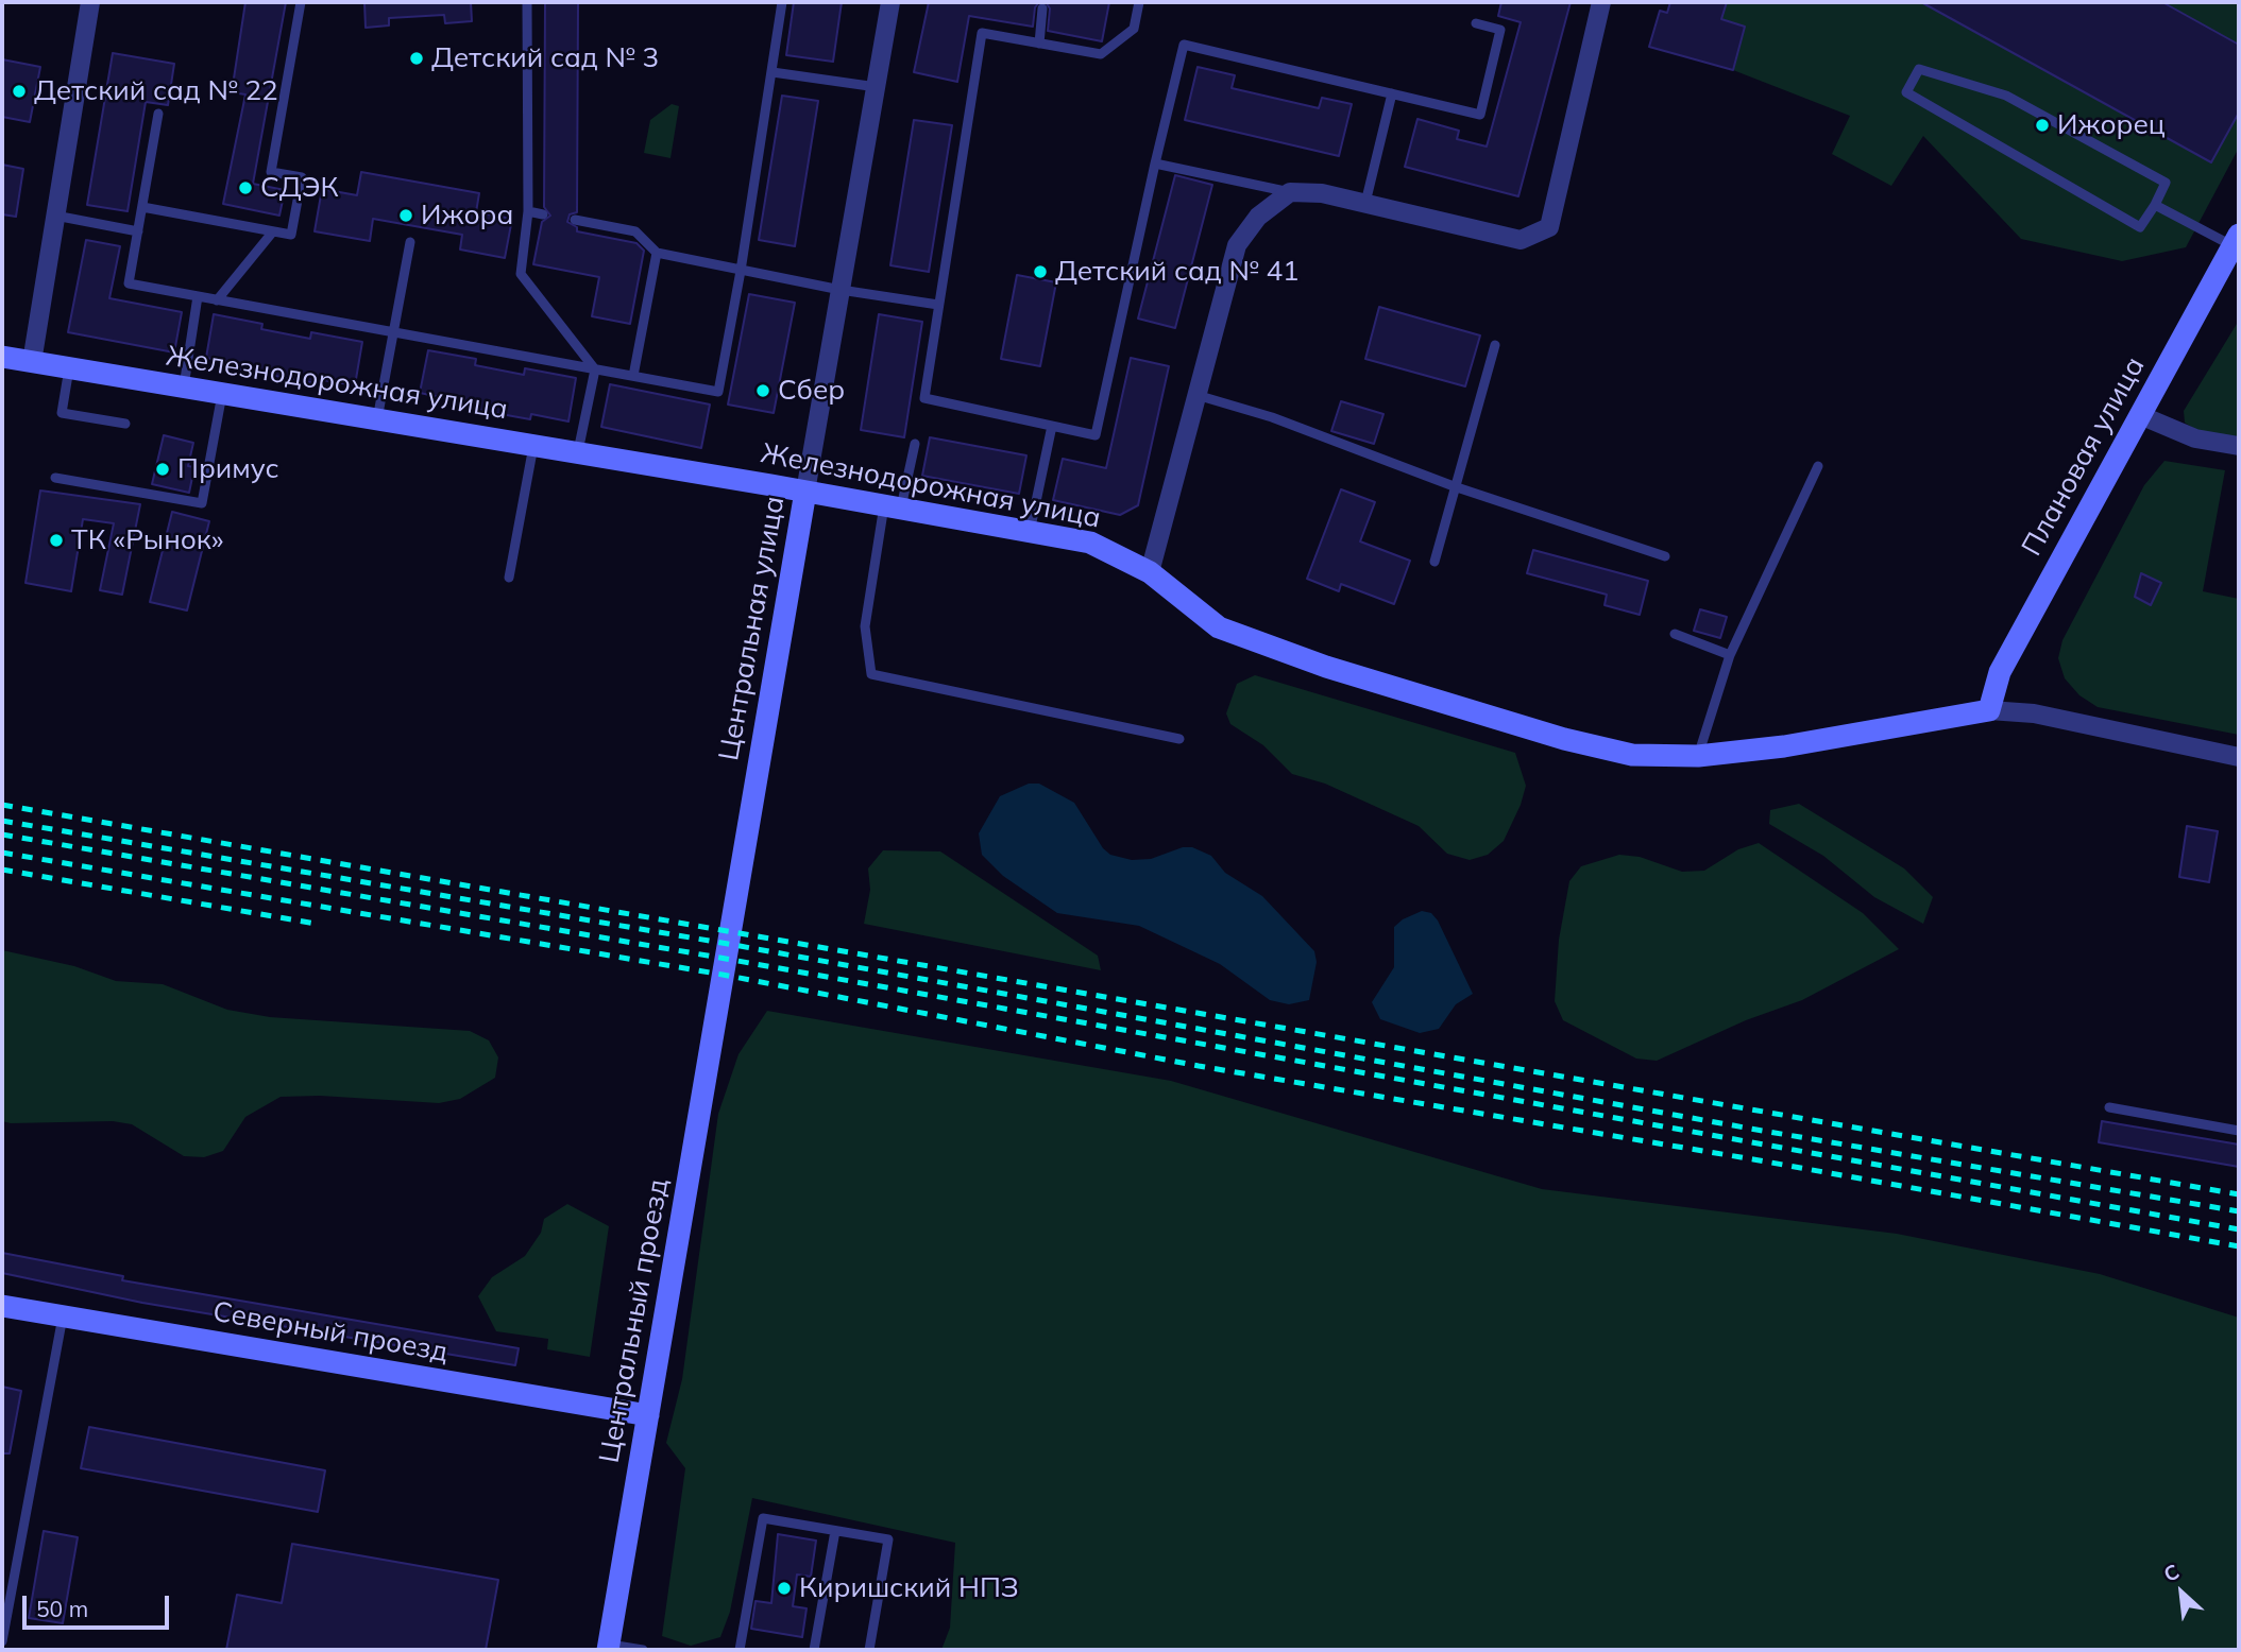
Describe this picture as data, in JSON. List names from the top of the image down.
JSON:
{
  "streets": {
    "street": [
      "Железнодорожная улица",
      "Плановая улица",
      "Центральная улица",
      "Центральный проезд",
      "Северный проезд"
    ]
  },
  "crossings": [
    ["Железнодорожная улица", "Плановая улица"],
    ["Железнодорожная улица", "Центральная улица"],
    ["Центральная улица", "Центральный проезд"],
    ["Центральный проезд", "Северный проезд"]
  ],
  "places": [
    "Детский сад № 3",
    "Детский сад № 22",
    "Ижорец",
    "СДЭК",
    "Ижора",
    "Детский сад № 41",
    "Сбер",
    "Примус",
    "ТК «Рынок»",
    "Киришский НПЗ"
  ],
  "scale_bar": "50 m",
  "north": "top left"
}
